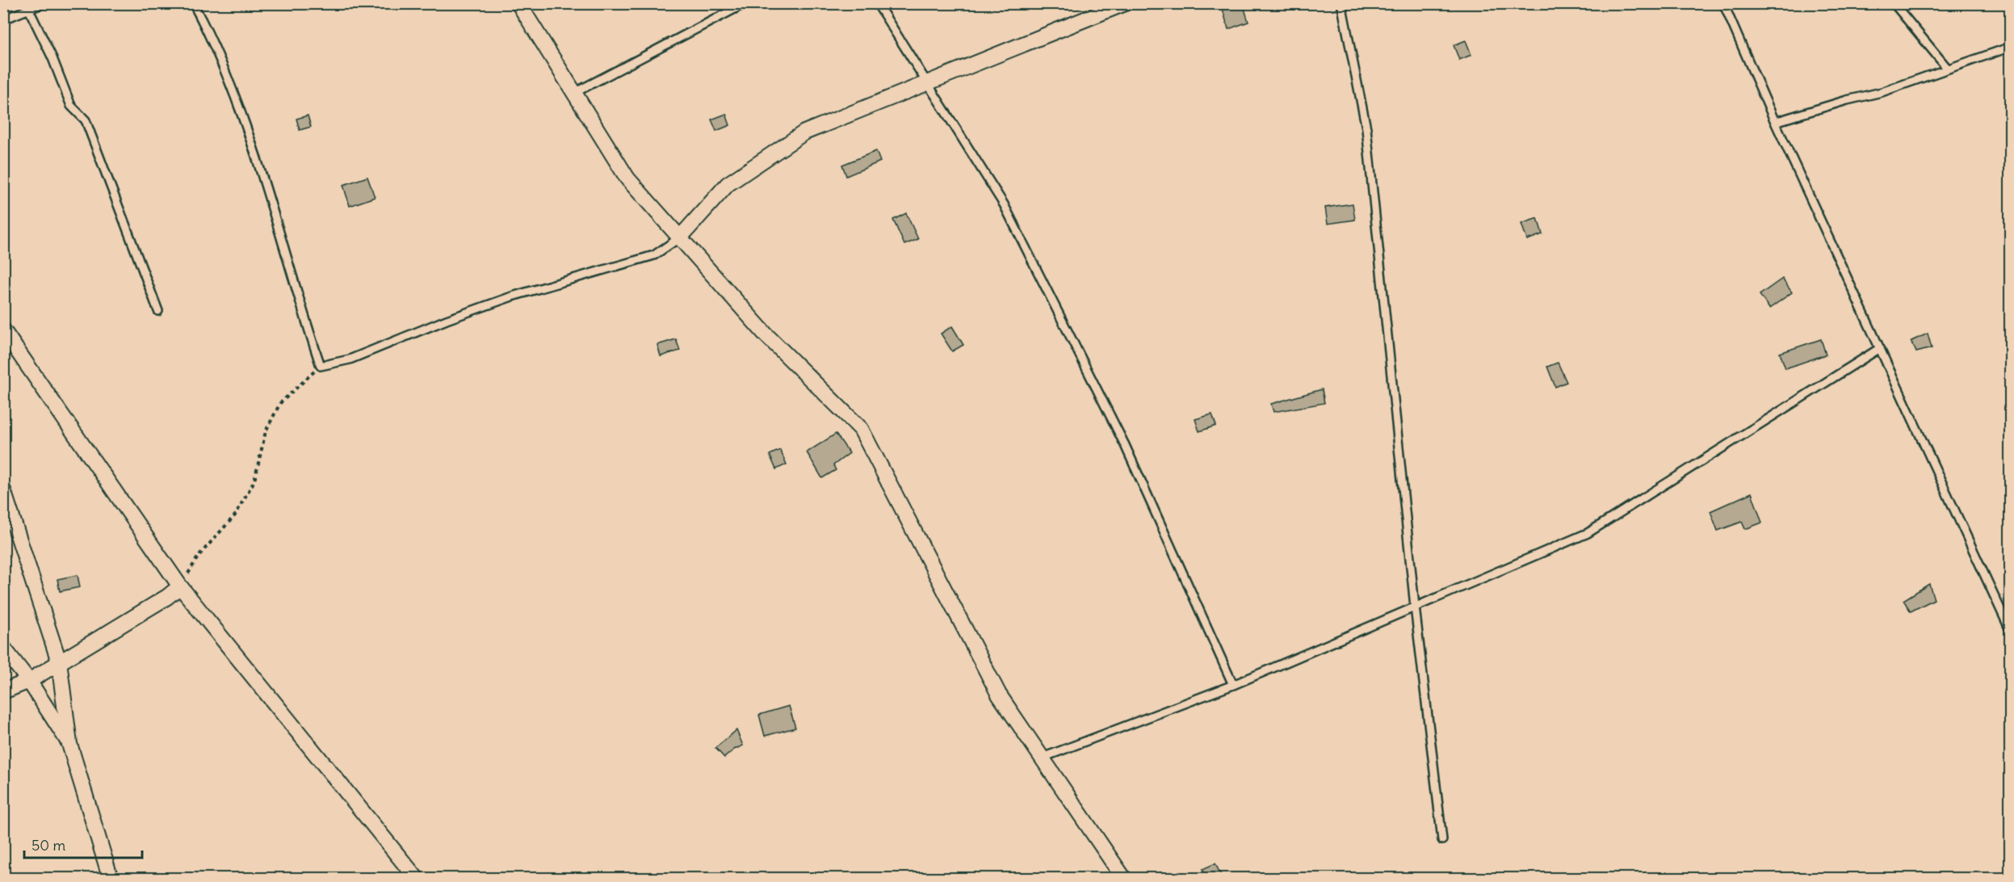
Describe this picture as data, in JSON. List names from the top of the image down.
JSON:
{
  "scale_bar": "50 m"
}
